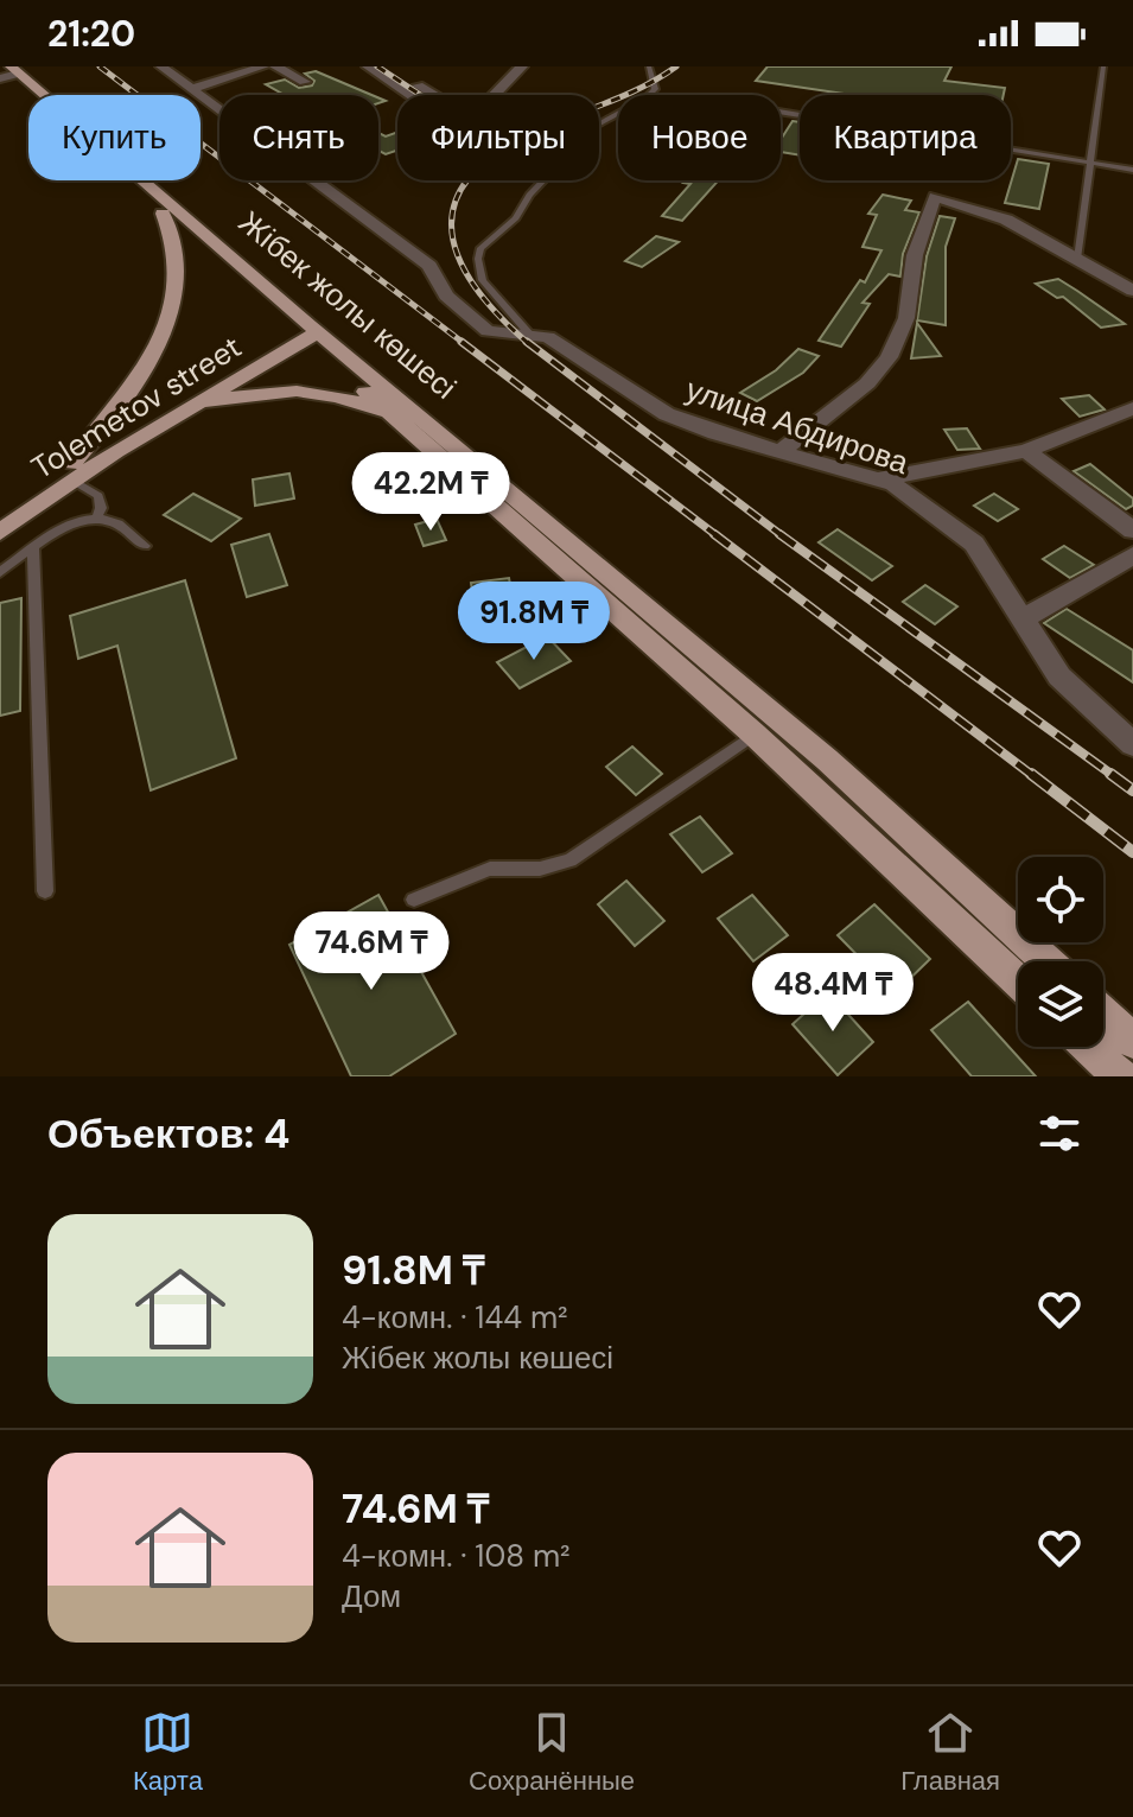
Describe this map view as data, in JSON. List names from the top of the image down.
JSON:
{
  "streets": {
    "main road": ["Жібек жолы көшесі", "Tolemetov street"],
    "street": ["улица Абдирова"]
  },
  "crossings": [
    ["Жібек жолы көшесі", "Tolemetov street"]
  ],
  "page": {
    "status": "21:20",
    "chip": [
      "Купить",
      "Снять",
      "Фильтры",
      "Новое",
      "Квартира"
    ],
    "price": [
      "42.2M ₸",
      "91.8M ₸",
      "74.6M ₸",
      "48.4M ₸"
    ],
    "heading": "Объектов: 4",
    "list": [
      {
        "name": "91.8M ₸",
        "note": "4-комн. · 144 m² · Жібек жолы көшесі"
      },
      {
        "name": "74.6M ₸",
        "note": "4-комн. · 108 m² · Дом"
      }
    ],
    "tabs": ["Карта", "Сохранённые", "Главная"]
  }
}
